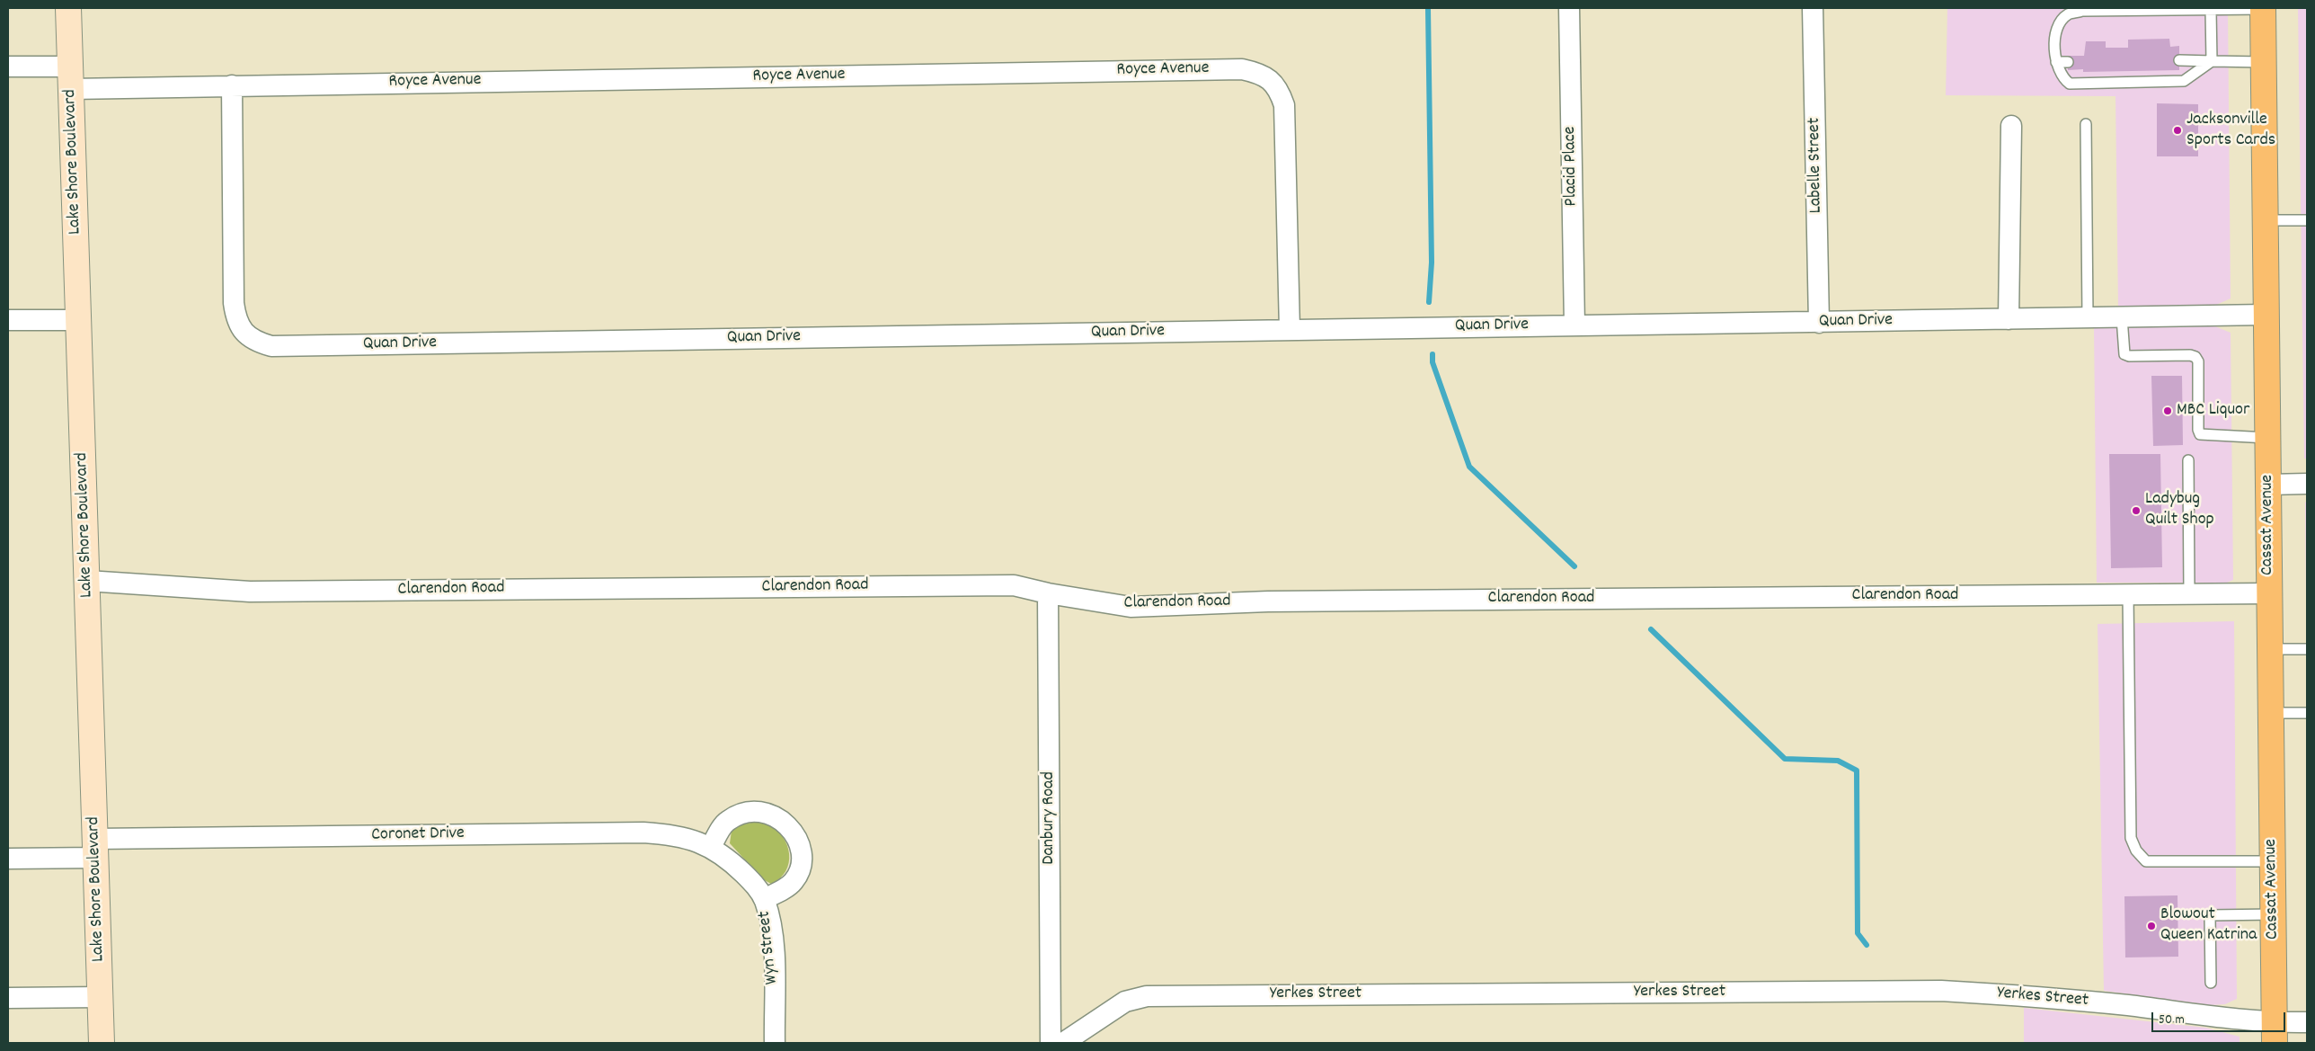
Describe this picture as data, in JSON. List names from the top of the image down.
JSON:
{
  "streets": {
    "main road": ["Cassat Avenue"],
    "street": [
      "Royce Avenue",
      "Lake Shore Boulevard",
      "Labelle Street",
      "Placid Place",
      "Quan Drive",
      "Clarendon Road",
      "Danbury Road",
      "Coronet Drive",
      "Wyn Street",
      "Yerkes Street"
    ]
  },
  "crossings": [
    ["Royce Avenue", "Lake Shore Boulevard"],
    ["Royce Avenue", "Quan Drive"],
    ["Lake Shore Boulevard", "Clarendon Road"],
    ["Lake Shore Boulevard", "Coronet Drive"],
    ["Labelle Street", "Quan Drive"],
    ["Placid Place", "Quan Drive"],
    ["Quan Drive", "Cassat Avenue"],
    ["Cassat Avenue", "Clarendon Road"],
    ["Cassat Avenue", "Yerkes Street"],
    ["Clarendon Road", "Danbury Road"],
    ["Coronet Drive", "Wyn Street"]
  ],
  "places": [
    "Jacksonville Sports Cards",
    "MBC Liquor",
    "Ladybug Quilt Shop",
    "Blowout Queen Katrina"
  ],
  "scale_bar": "50 m"
}
